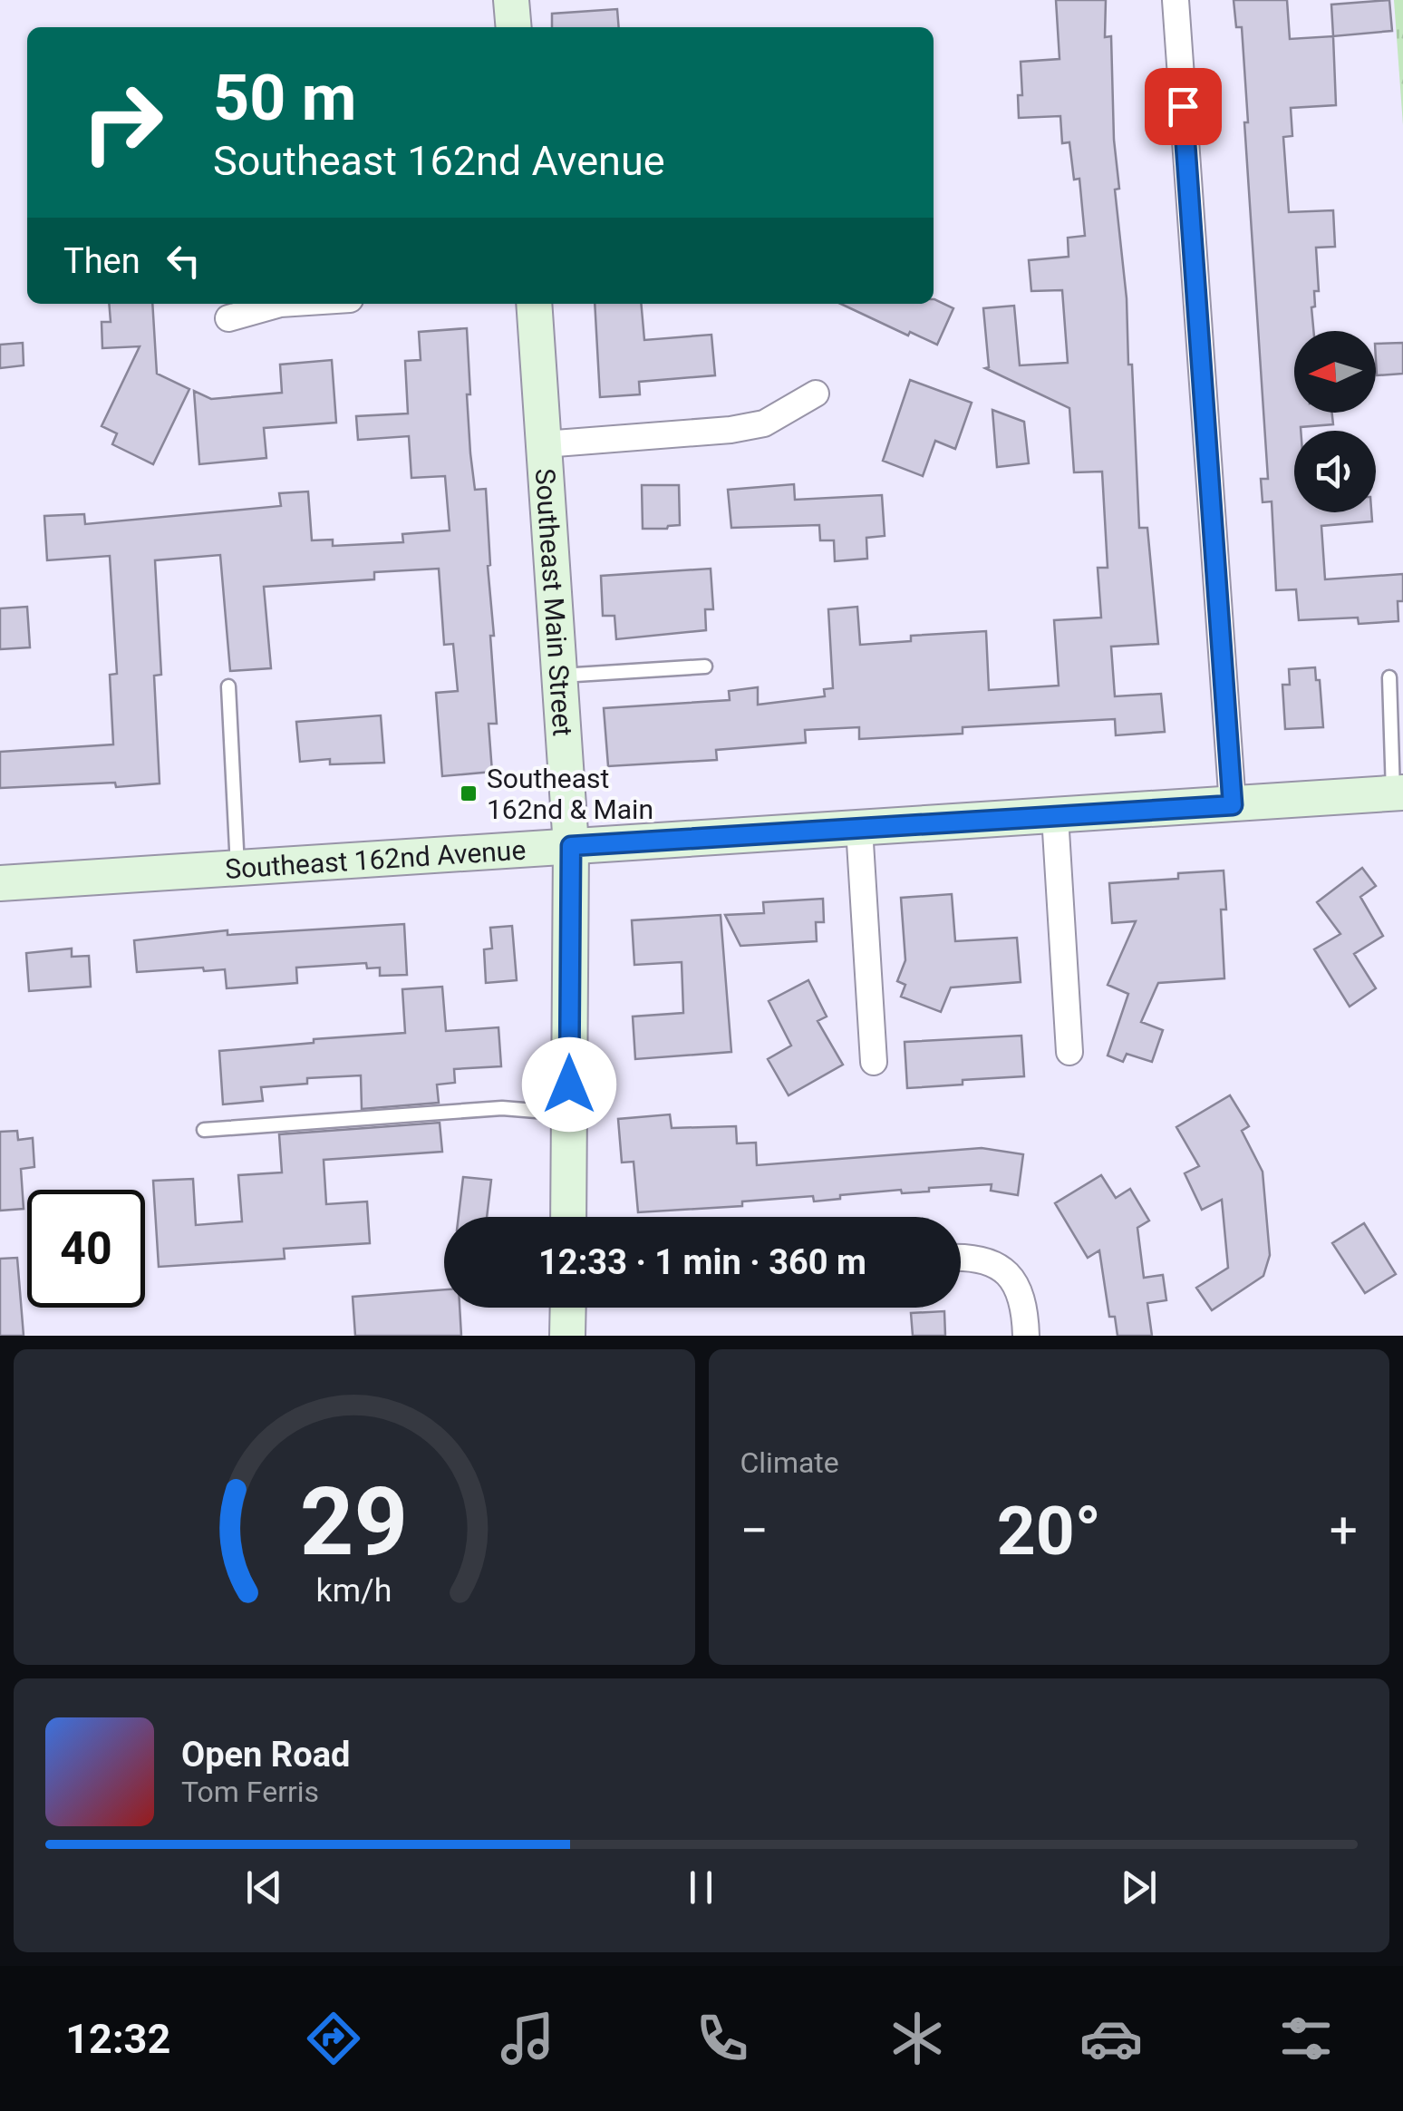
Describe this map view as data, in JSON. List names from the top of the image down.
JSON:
{
  "streets": {
    "main road": ["Southeast Main Street", "Southeast 162nd Avenue"]
  },
  "crossings": [
    ["Southeast Main Street", "Southeast 162nd Avenue"]
  ],
  "places": {
    "transit": ["Southeast 162nd & Main"]
  },
  "north": "left",
  "page": {
    "turn": ["50 m", "Southeast 162nd Avenue"],
    "then": "Then",
    "limit": "40",
    "trip": "12:33 · 1 min · 360 m",
    "tile": "Climate",
    "heat": ["−", "20°", "+"],
    "song": ["Open Road", "Tom Ferris"],
    "tabs": "12:32",
    "gauge": ["29", "km/h"]
  }
}
